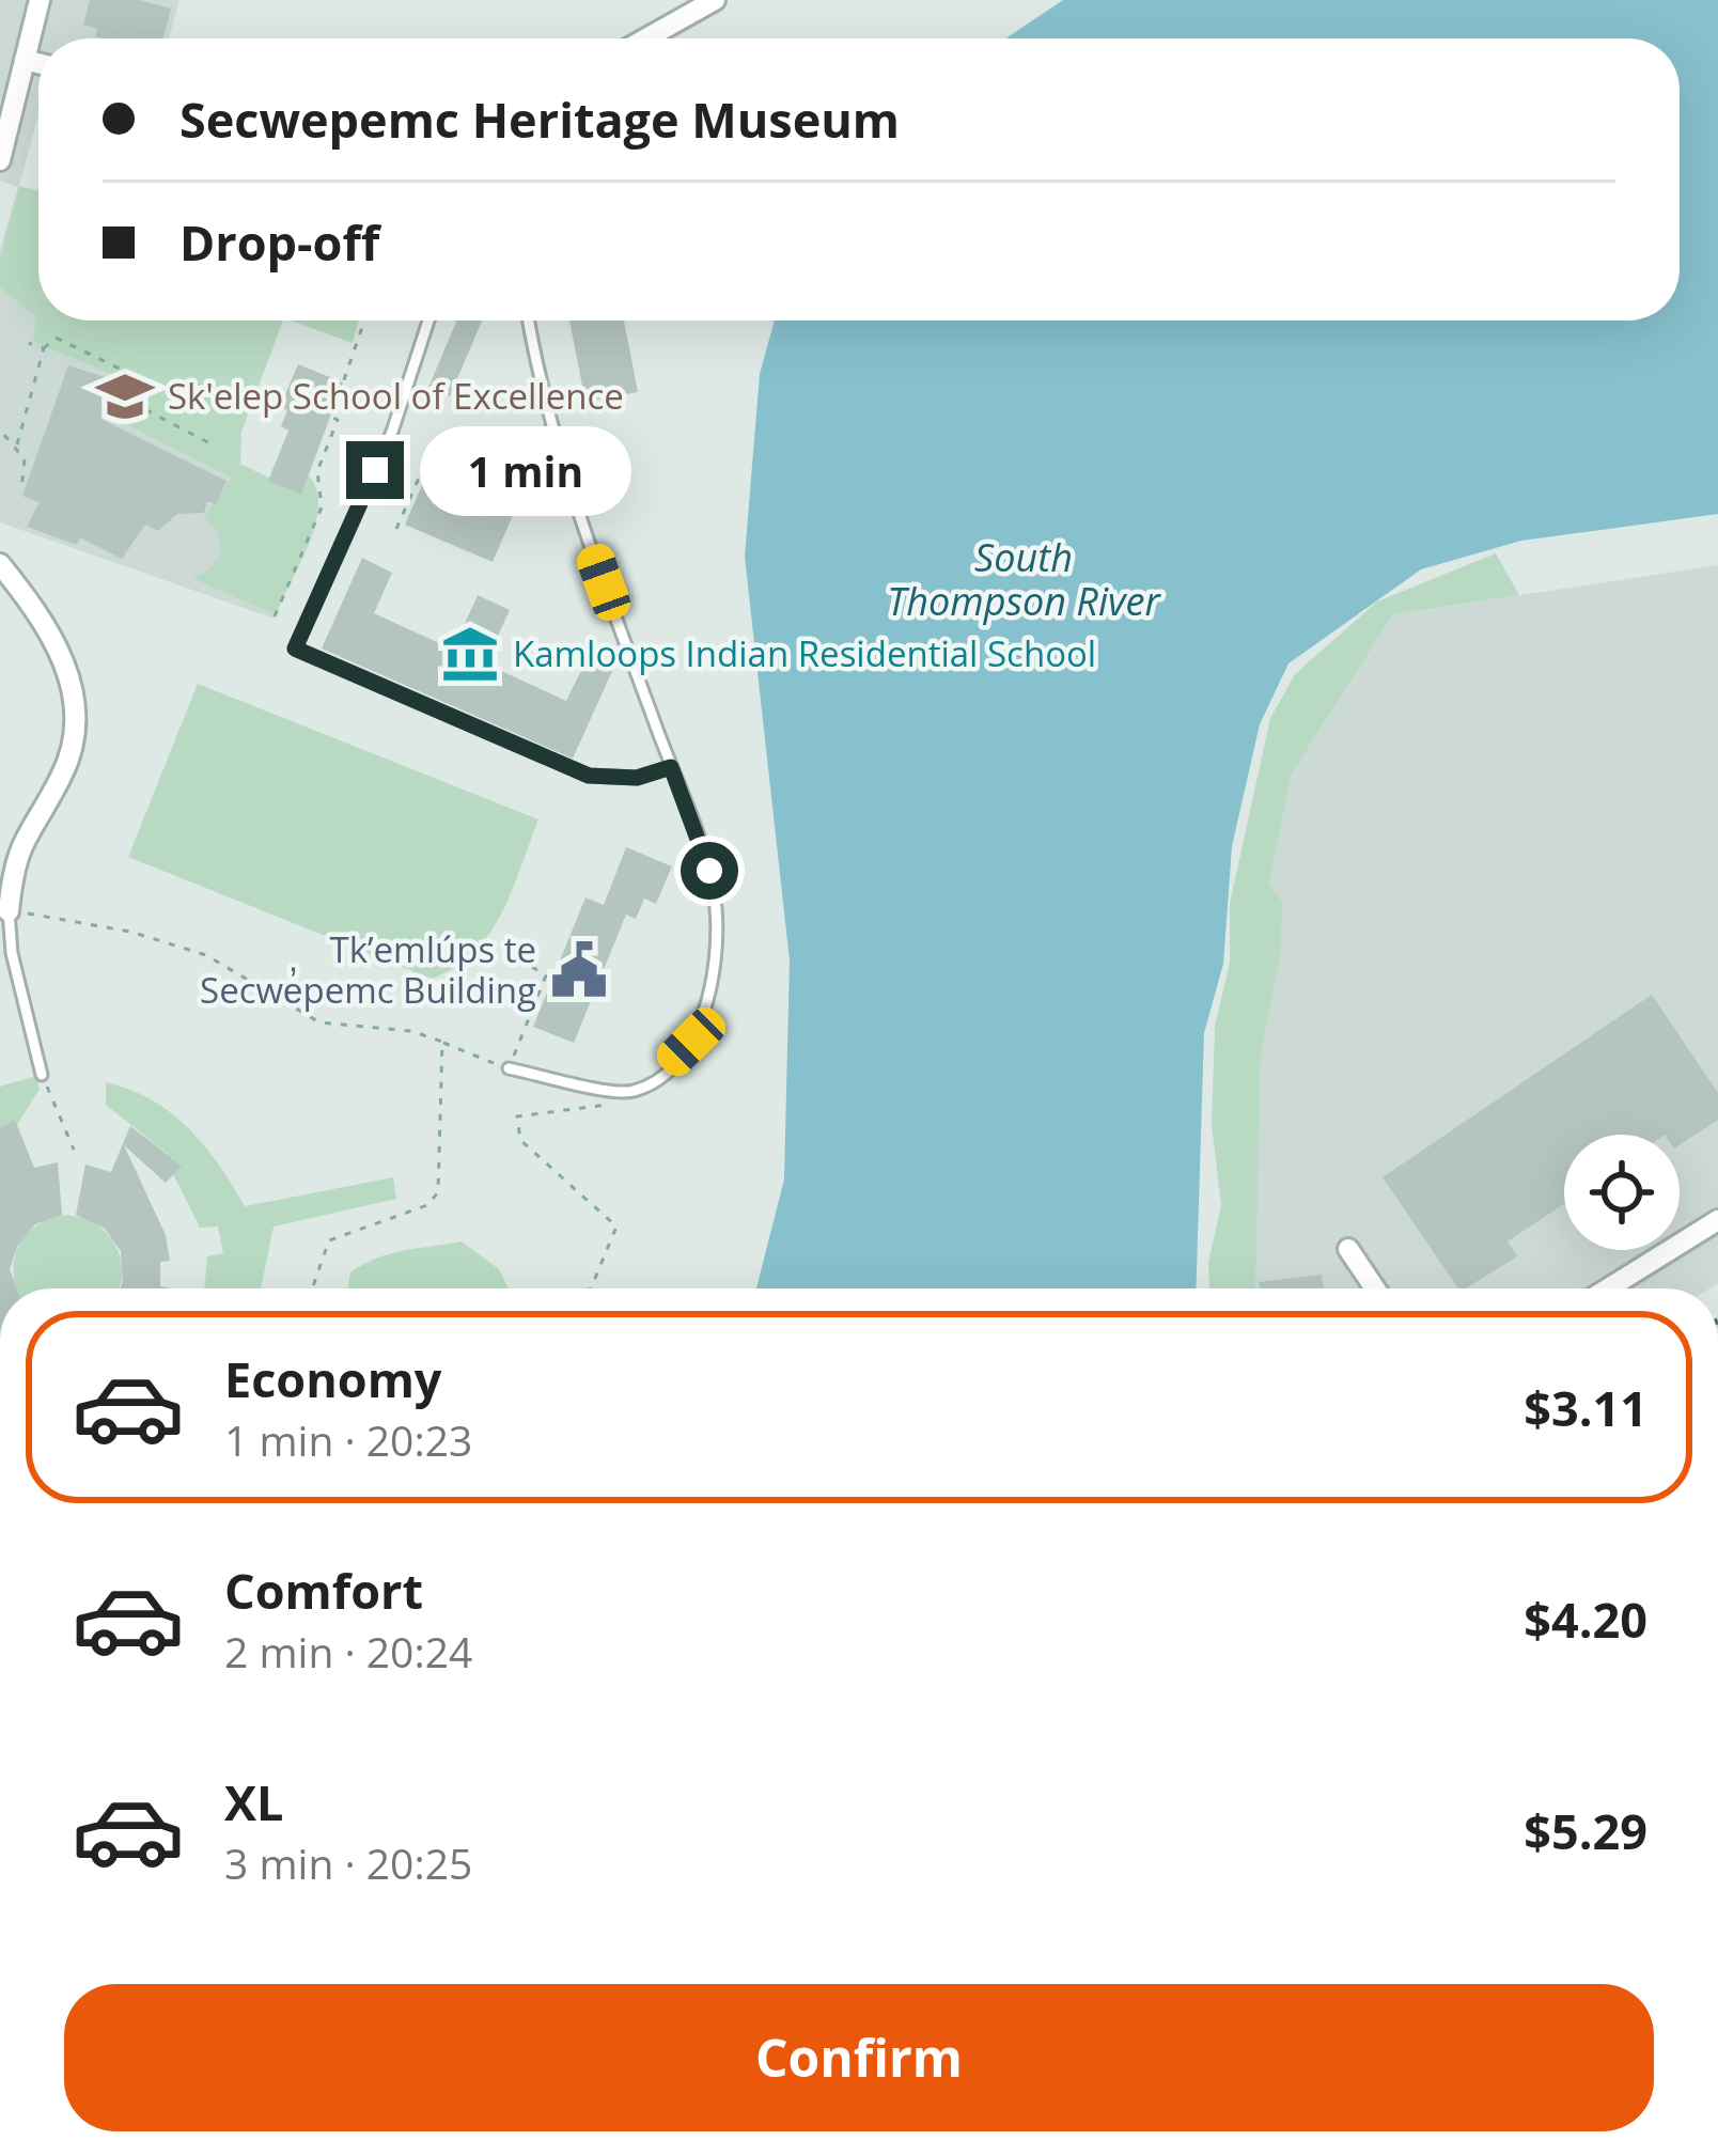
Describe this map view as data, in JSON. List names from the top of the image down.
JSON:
{
  "water": ["South Thompson River"],
  "places": {
    "school or university": ["Sk'elep School of Excellence"],
    "museum": ["Kamloops Indian Residential School"],
    "public building": ["Tk’emlúps te Secwe̓pemc Building"]
  },
  "page": {
    "banner": ["Secwepemc Heritage Museum", "Drop-off"],
    "bubble": "1 min",
    "list": [
      {
        "name": "Economy",
        "note": "1 min · 20:23",
        "value": "$3.11"
      },
      {
        "name": "Comfort",
        "note": "2 min · 20:24",
        "value": "$4.20"
      },
      {
        "name": "XL",
        "note": "3 min · 20:25",
        "value": "$5.29"
      }
    ],
    "buttons": "Confirm"
  }
}
